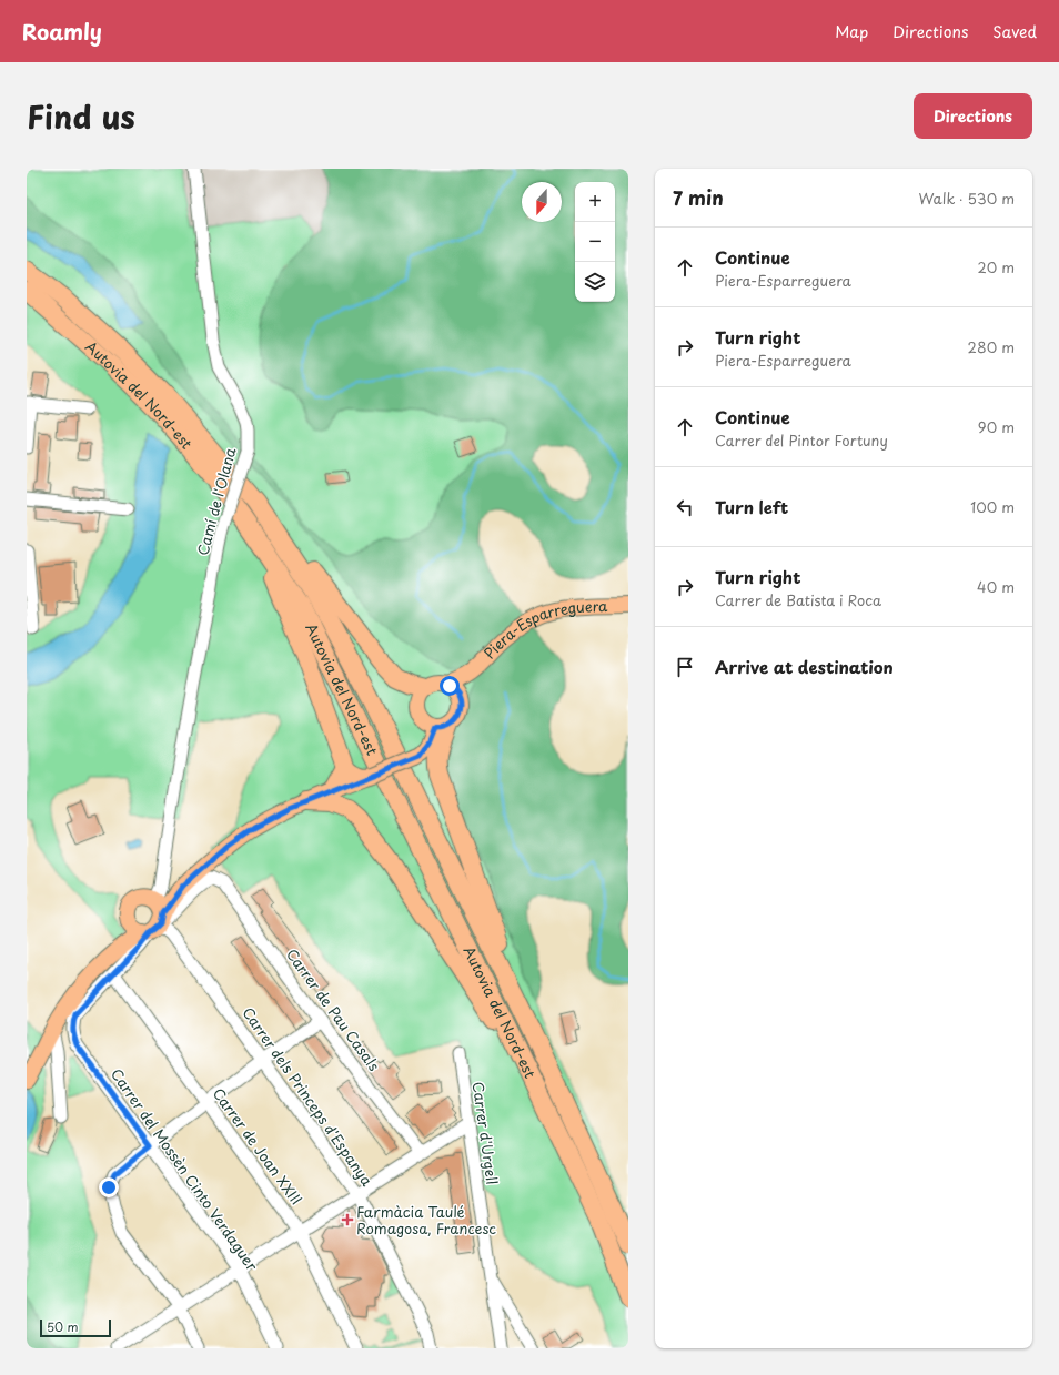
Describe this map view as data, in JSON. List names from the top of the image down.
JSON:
{
  "streets": {
    "highway": ["Autovia del Nord-est"],
    "main road": ["Piera-Esparreguera"],
    "street": [
      "Camí de l'Olana",
      "Carrer de Pau Casals",
      "Carrer dels Princeps d'Espanya",
      "Carrer d'Urgell",
      "Carrer de Joan XXIII",
      "Carrer del Mossèn Cinto Verdaguer"
    ]
  },
  "crossings": [
    ["Camí de l'Olana", "Piera-Esparreguera"],
    ["Camí de l'Olana", "Carrer de Pau Casals"],
    ["Camí de l'Olana", "Carrer dels Princeps d'Espanya"],
    ["Piera-Esparreguera", "Carrer de Pau Casals"],
    ["Piera-Esparreguera", "Carrer dels Princeps d'Espanya"],
    ["Carrer de Pau Casals", "Carrer dels Princeps d'Espanya"],
    ["Carrer de Joan XXIII", "Carrer del Mossèn Cinto Verdaguer"]
  ],
  "places": {
    "health": ["Farmàcia Taulé Romagosa, Francesc"]
  },
  "scale_bar": "50 m",
  "north": "bottom",
  "page": {
    "header": "Roamly",
    "nav": ["Map", "Directions", "Saved"],
    "title": "Find us",
    "buttons": "Directions",
    "heading": ["7 min", "Walk · 530 m"],
    "map_buttons": ["+", "−"],
    "list": [
      ["Continue", "Piera-Esparreguera", "20 m"],
      ["Turn right", "Piera-Esparreguera", "280 m"],
      ["Continue", "Carrer del Pintor Fortuny", "90 m"],
      ["Turn left", "100 m"],
      ["Turn right", "Carrer de Batista i Roca", "40 m"],
      "Arrive at destination"
    ],
    "scale": "50 m"
  }
}
